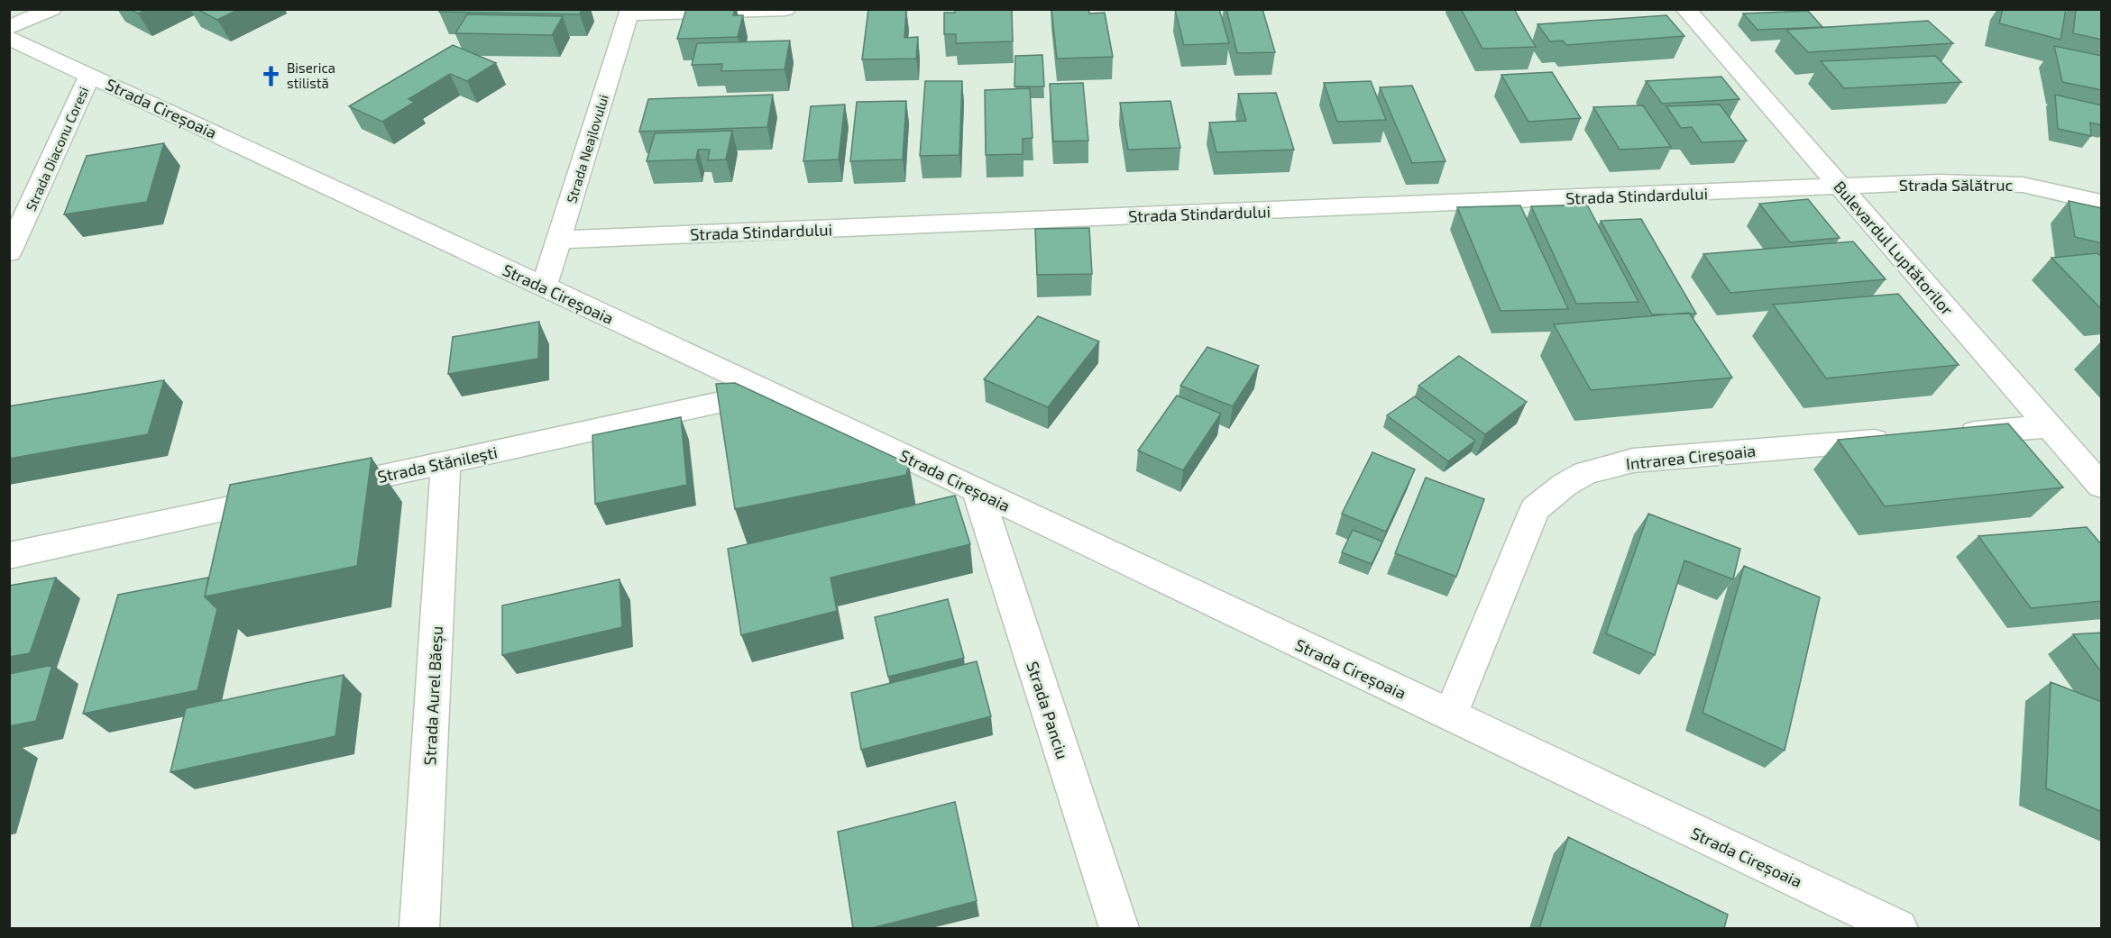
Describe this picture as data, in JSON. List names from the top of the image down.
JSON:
{
  "streets": {
    "street": [
      "Strada Cireșoaia",
      "Strada Diaconu Coresi",
      "Strada Neajlovului",
      "Strada Sălătruc",
      "Strada Stindardului",
      "Bulevardul Luptătorilor",
      "Intrarea Cireșoaia",
      "Strada Stănilești",
      "Strada Aurel Băeșu",
      "Strada Panciu"
    ]
  },
  "crossings": [
    ["Strada Cireșoaia", "Strada Diaconu Coresi"],
    ["Strada Cireșoaia", "Strada Neajlovului"],
    ["Strada Cireșoaia", "Intrarea Cireșoaia"],
    ["Strada Cireșoaia", "Strada Stănilești"],
    ["Strada Cireșoaia", "Strada Panciu"],
    ["Strada Neajlovului", "Strada Stindardului"],
    ["Strada Sălătruc", "Strada Stindardului"],
    ["Strada Sălătruc", "Bulevardul Luptătorilor"],
    ["Strada Stindardului", "Bulevardul Luptătorilor"],
    ["Strada Stănilești", "Strada Aurel Băeșu"]
  ],
  "places": {
    "church": ["Biserica stilistă"]
  }
}
